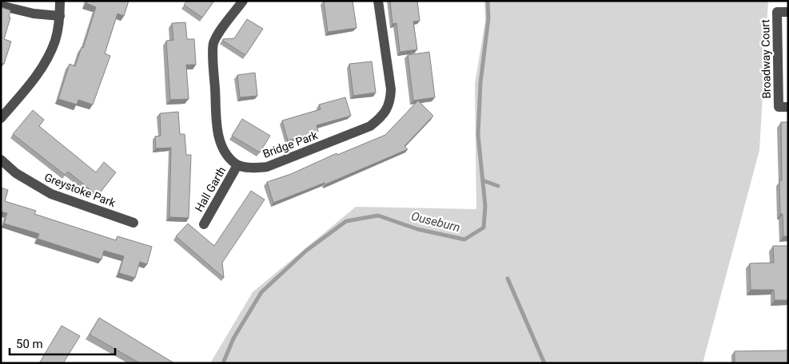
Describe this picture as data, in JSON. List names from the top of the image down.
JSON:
{
  "streets": {
    "street": [
      "Broadway Court",
      "Bridge Park",
      "Hall Garth",
      "Greystoke Park"
    ]
  },
  "crossings": [
    ["Bridge Park", "Hall Garth"]
  ],
  "water": ["Ouseburn"],
  "scale_bar": "50 m"
}
